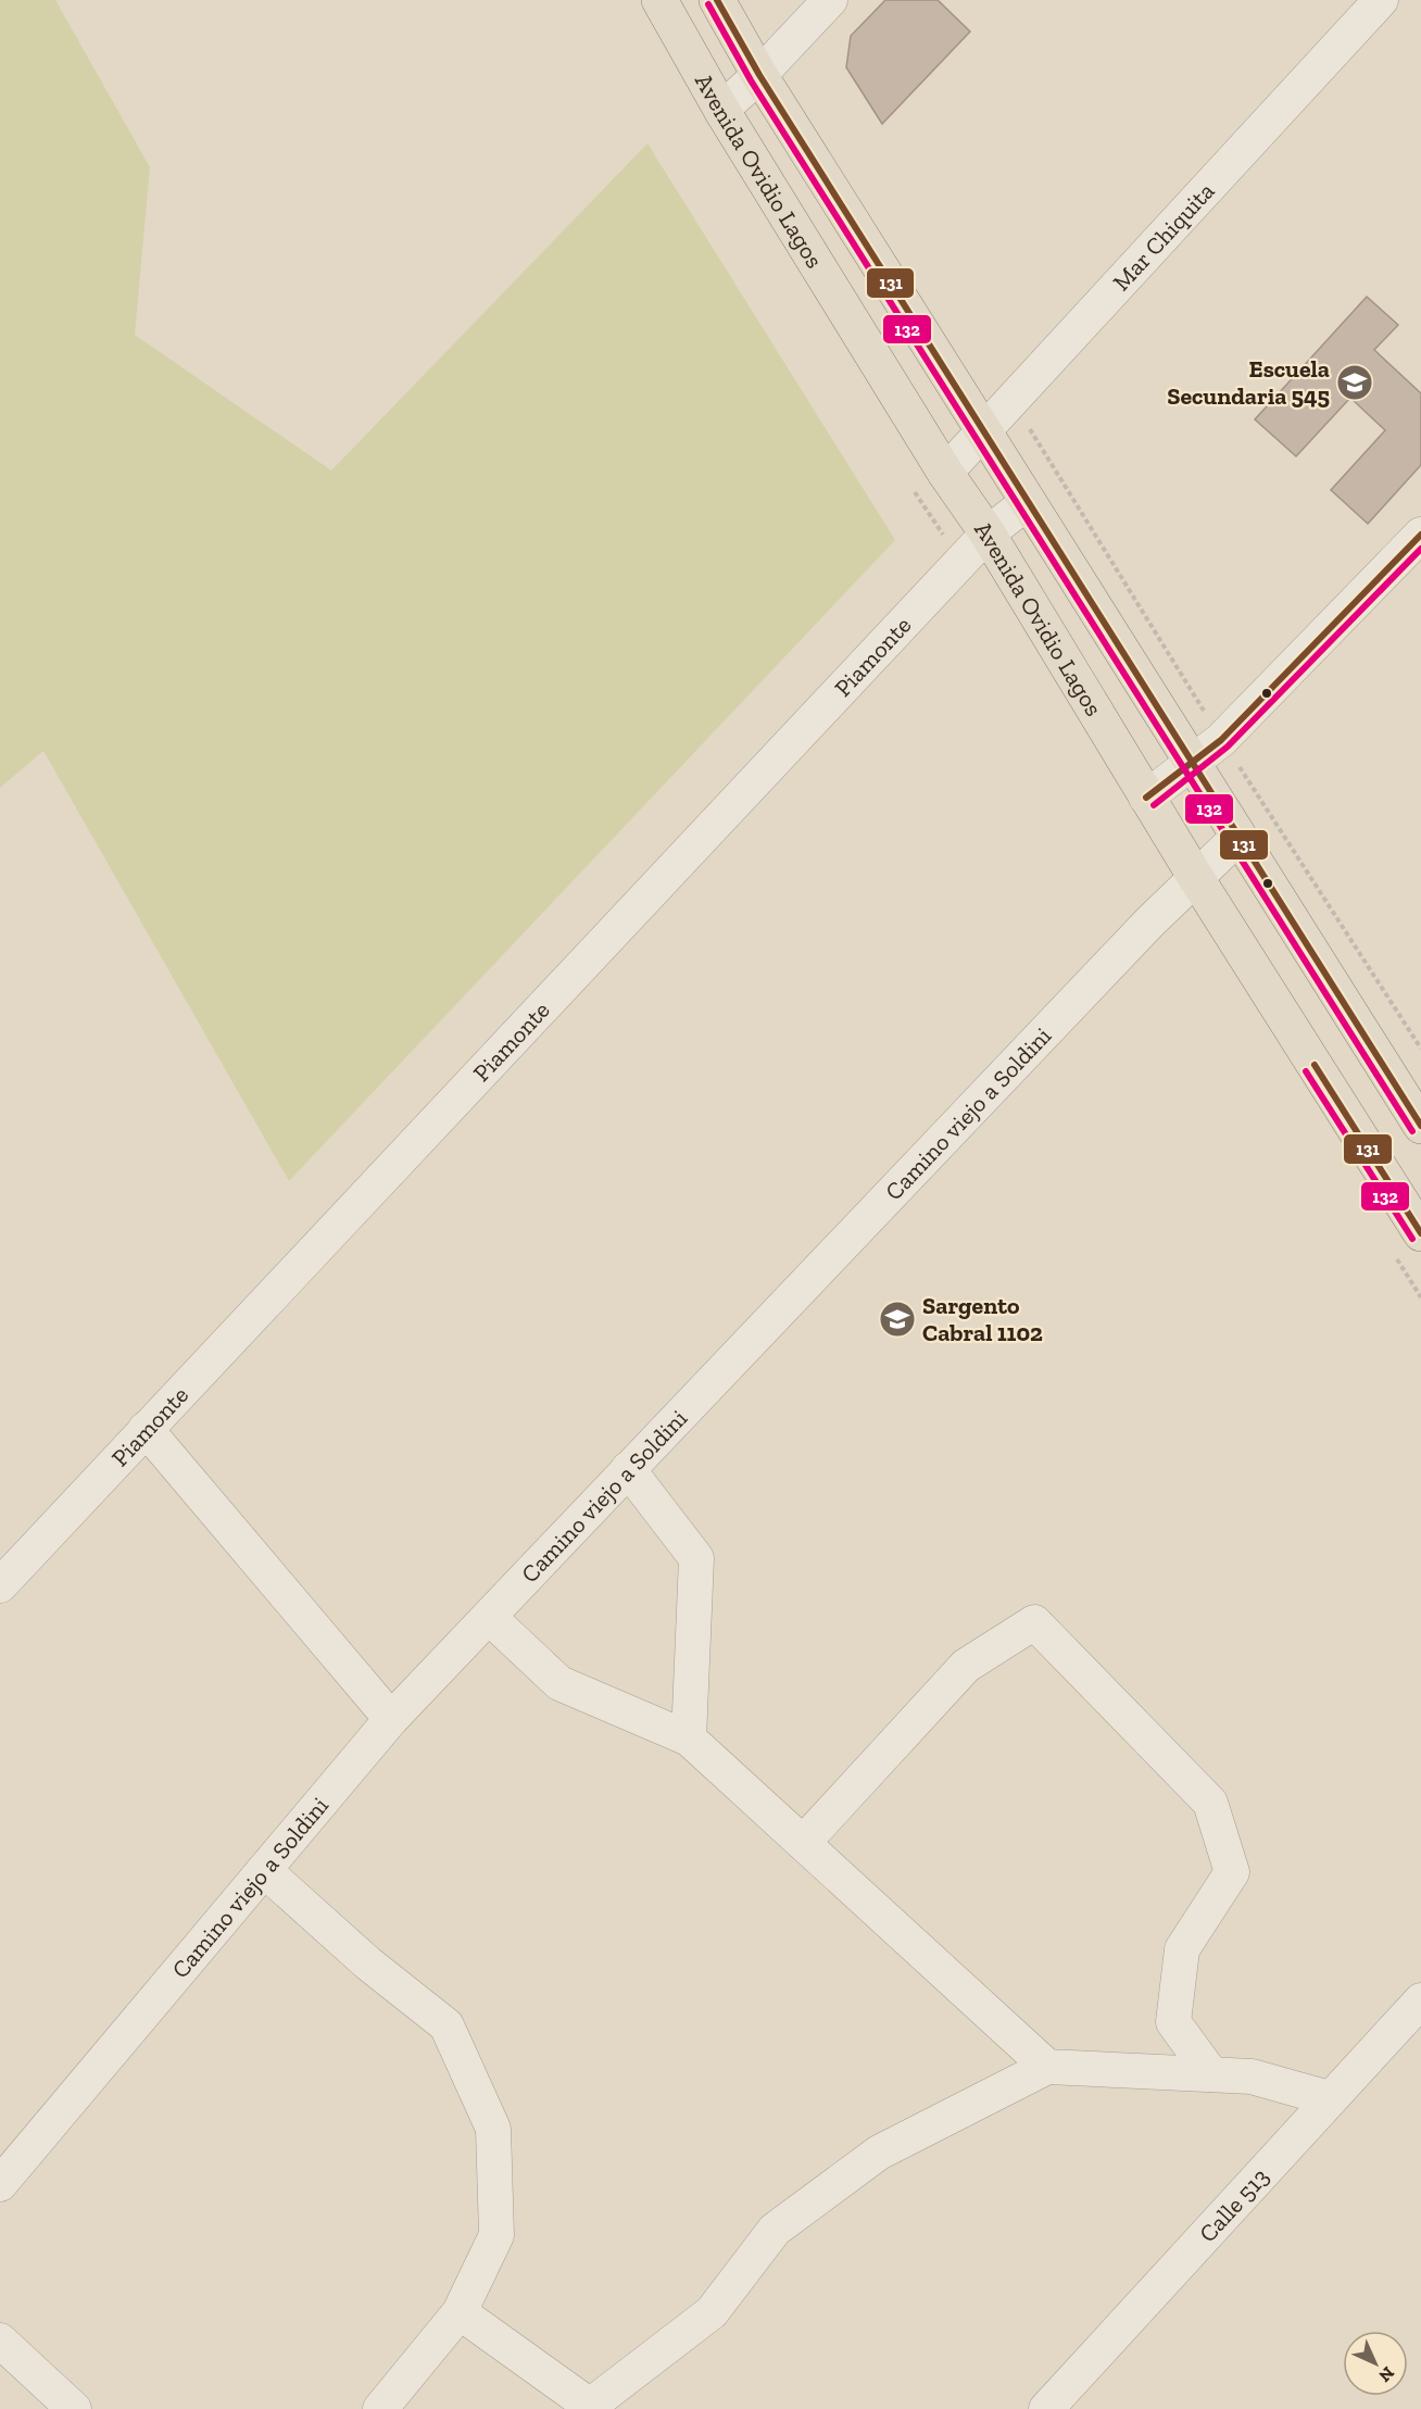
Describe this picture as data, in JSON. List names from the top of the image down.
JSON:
{
  "streets": {
    "main road": ["Avenida Ovidio Lagos"],
    "street": [
      "Mar Chiquita",
      "Piamonte",
      "Camino viejo a Soldini",
      "Calle 513"
    ]
  },
  "crossings": [
    ["Avenida Ovidio Lagos", "Mar Chiquita"],
    ["Avenida Ovidio Lagos", "Piamonte"],
    ["Avenida Ovidio Lagos", "Camino viejo a Soldini"]
  ],
  "places": {
    "school or university": ["Escuela Secundaria 545", "Sargento Cabral 1102"]
  },
  "lines": ["transit line 131", "transit line 132"],
  "north": "bottom right"
}
